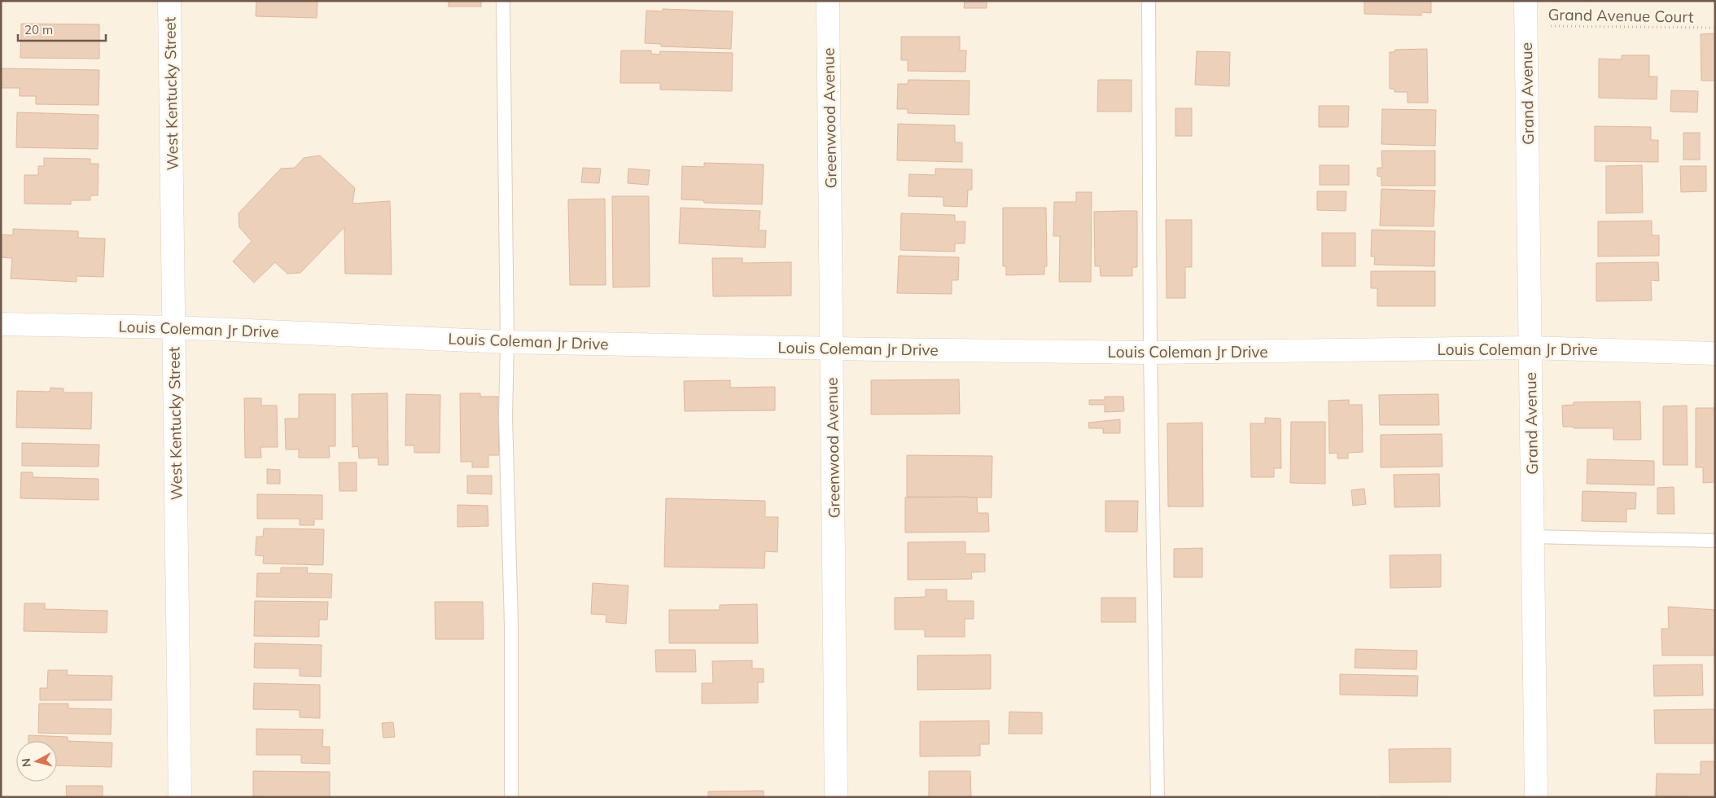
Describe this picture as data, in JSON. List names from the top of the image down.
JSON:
{
  "streets": {
    "street": [
      "West Kentucky Street",
      "Grand Avenue",
      "Greenwood Avenue",
      "Louis Coleman Jr Drive"
    ],
    "path": ["Grand Avenue Court"]
  },
  "crossings": [
    ["Grand Avenue Court", "Grand Avenue"],
    ["West Kentucky Street", "Louis Coleman Jr Drive"],
    ["Grand Avenue", "Louis Coleman Jr Drive"],
    ["Greenwood Avenue", "Louis Coleman Jr Drive"]
  ],
  "scale_bar": "20 m",
  "north": "left"
}
